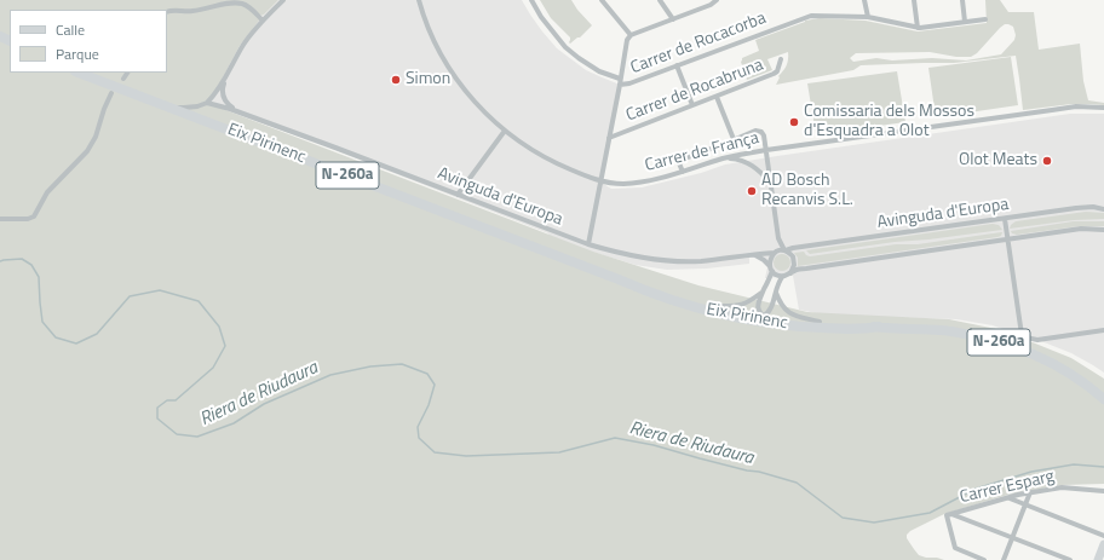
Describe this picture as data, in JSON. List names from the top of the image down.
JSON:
{
  "streets": {
    "main road": ["Eix Pirinenc", "N-260a"],
    "street": [
      "Carrer de Rocacorba",
      "Carrer de Rocabruna",
      "Carrer de França",
      "Avinguda d'Europa",
      "Carrer Esparg"
    ]
  },
  "crossings": [
    ["Eix Pirinenc", "Avinguda d'Europa"]
  ],
  "water": ["Riera de Riudaura"],
  "places": [
    "Simon",
    "Comissaria dels Mossos d'Esquadra a Olot",
    "Olot Meats",
    "AD Bosch Recanvis S.L."
  ],
  "legend": ["Calle", "Parque"]
}
